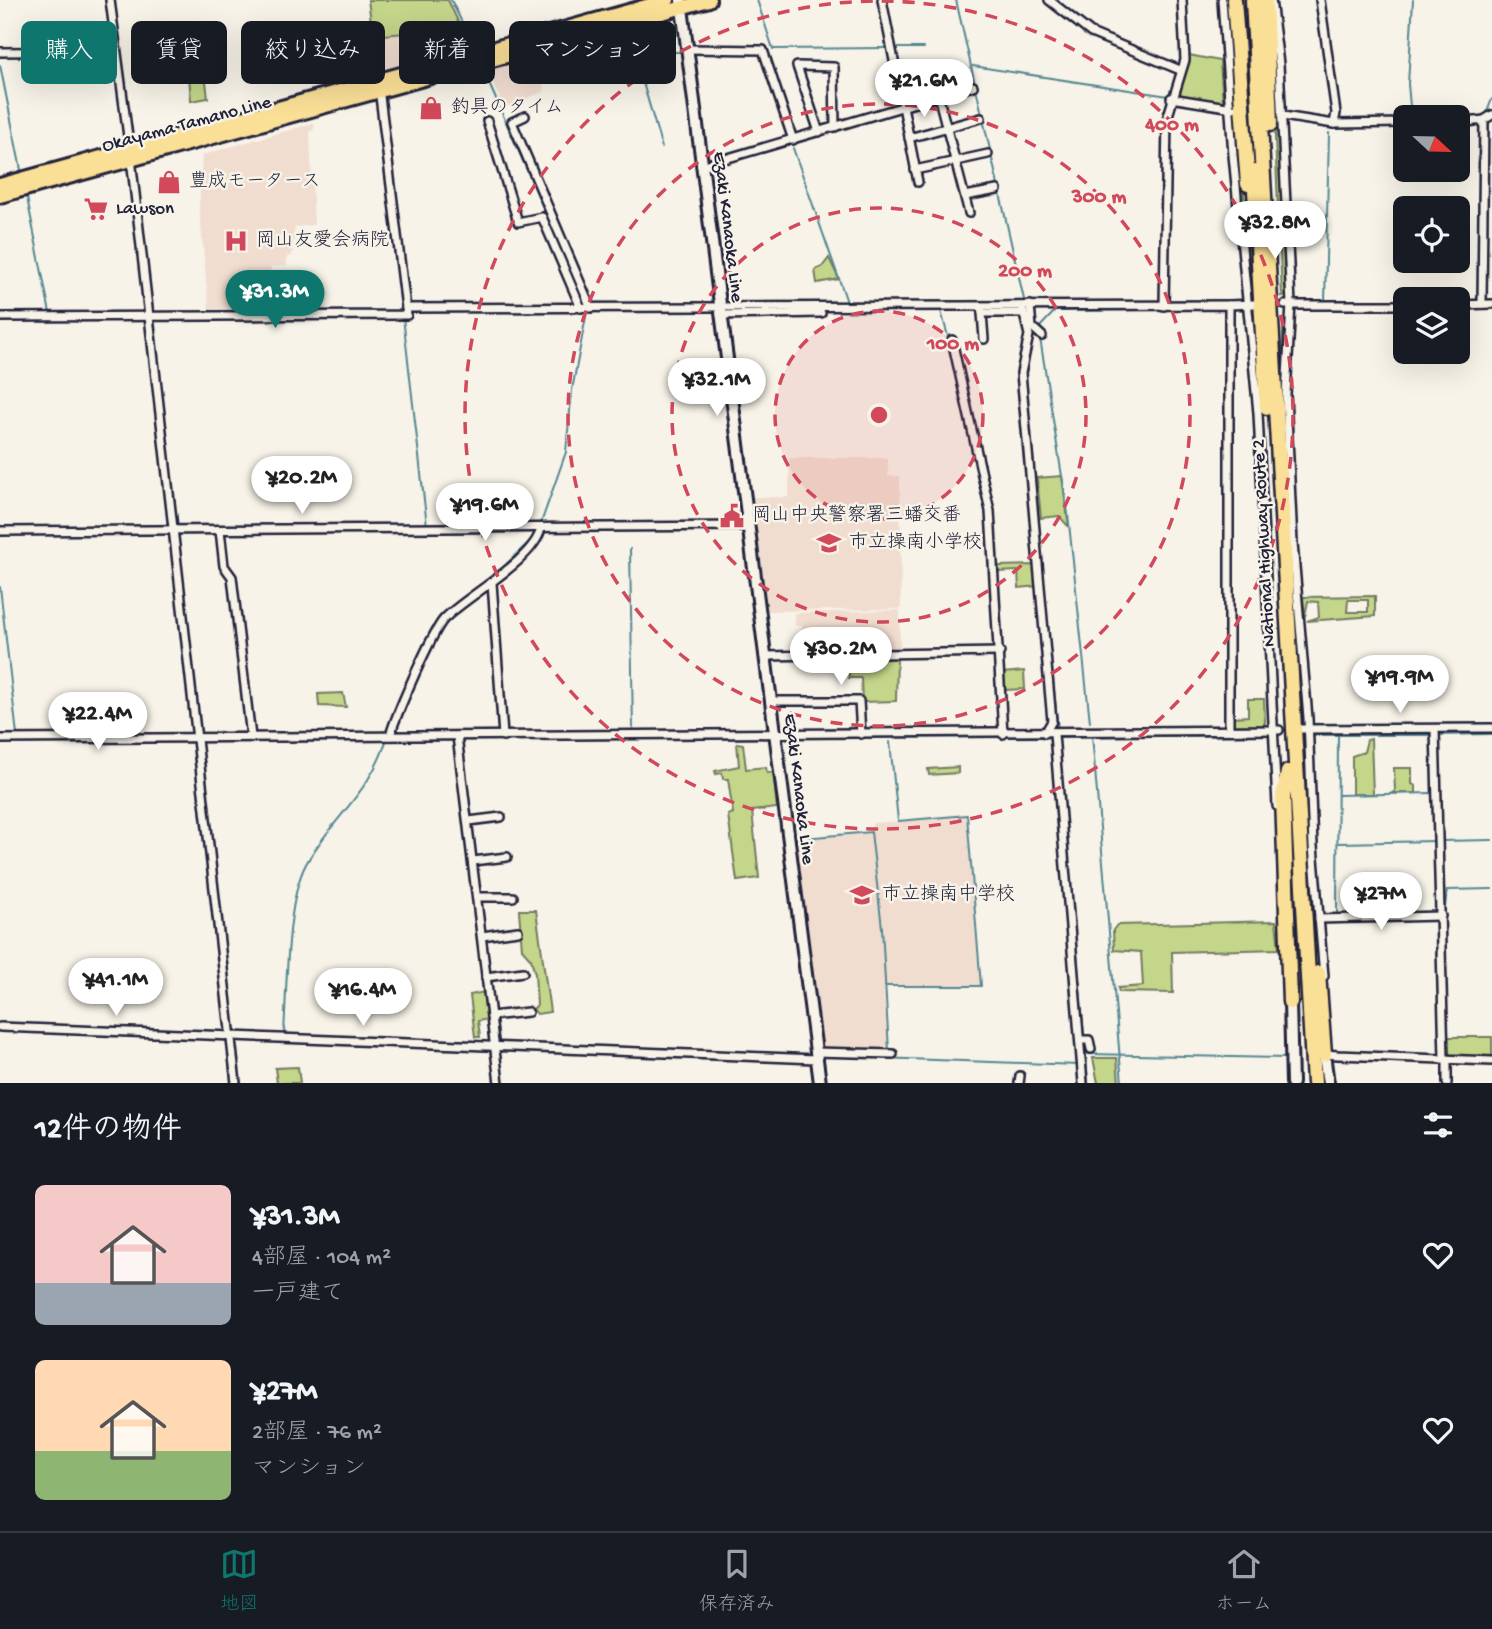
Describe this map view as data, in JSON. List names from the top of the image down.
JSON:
{
  "streets": {
    "highway": ["National Highway Route 2"],
    "main road": ["Okayama Tamano Line", "Ezaki Kanaoka Line"]
  },
  "crossings": [
    ["Okayama Tamano Line", "Ezaki Kanaoka Line"]
  ],
  "places": {
    "shop": ["釣具のタイム", "豊成モータース"],
    "supermarket": ["Lawson"],
    "hospital": ["岡山友愛会病院"],
    "public building": ["岡山中央警察署三蟠交番"],
    "school or university": ["市立操南小学校", "市立操南中学校"]
  },
  "north": "right",
  "page": {
    "chip": [
      "購入",
      "賃貸",
      "絞り込み",
      "新着",
      "マンション"
    ],
    "price": [
      "¥21.6M",
      "¥32.8M",
      "¥31.3M",
      "¥32.1M",
      "¥20.2M",
      "¥19.6M",
      "¥30.2M",
      "¥19.9M",
      "¥22.4M",
      "¥27M",
      "¥41.1M",
      "¥16.4M"
    ],
    "heading": "12件の物件",
    "list": [
      {
        "name": "¥31.3M",
        "note": "4部屋 · 104 m² · 一戸建て"
      },
      {
        "name": "¥27M",
        "note": "2部屋 · 76 m² · マンション"
      }
    ],
    "tabs": ["地図", "保存済み", "ホーム"]
  },
  "rings": [
    "400 m",
    "300 m",
    "200 m",
    "100 m"
  ]
}
